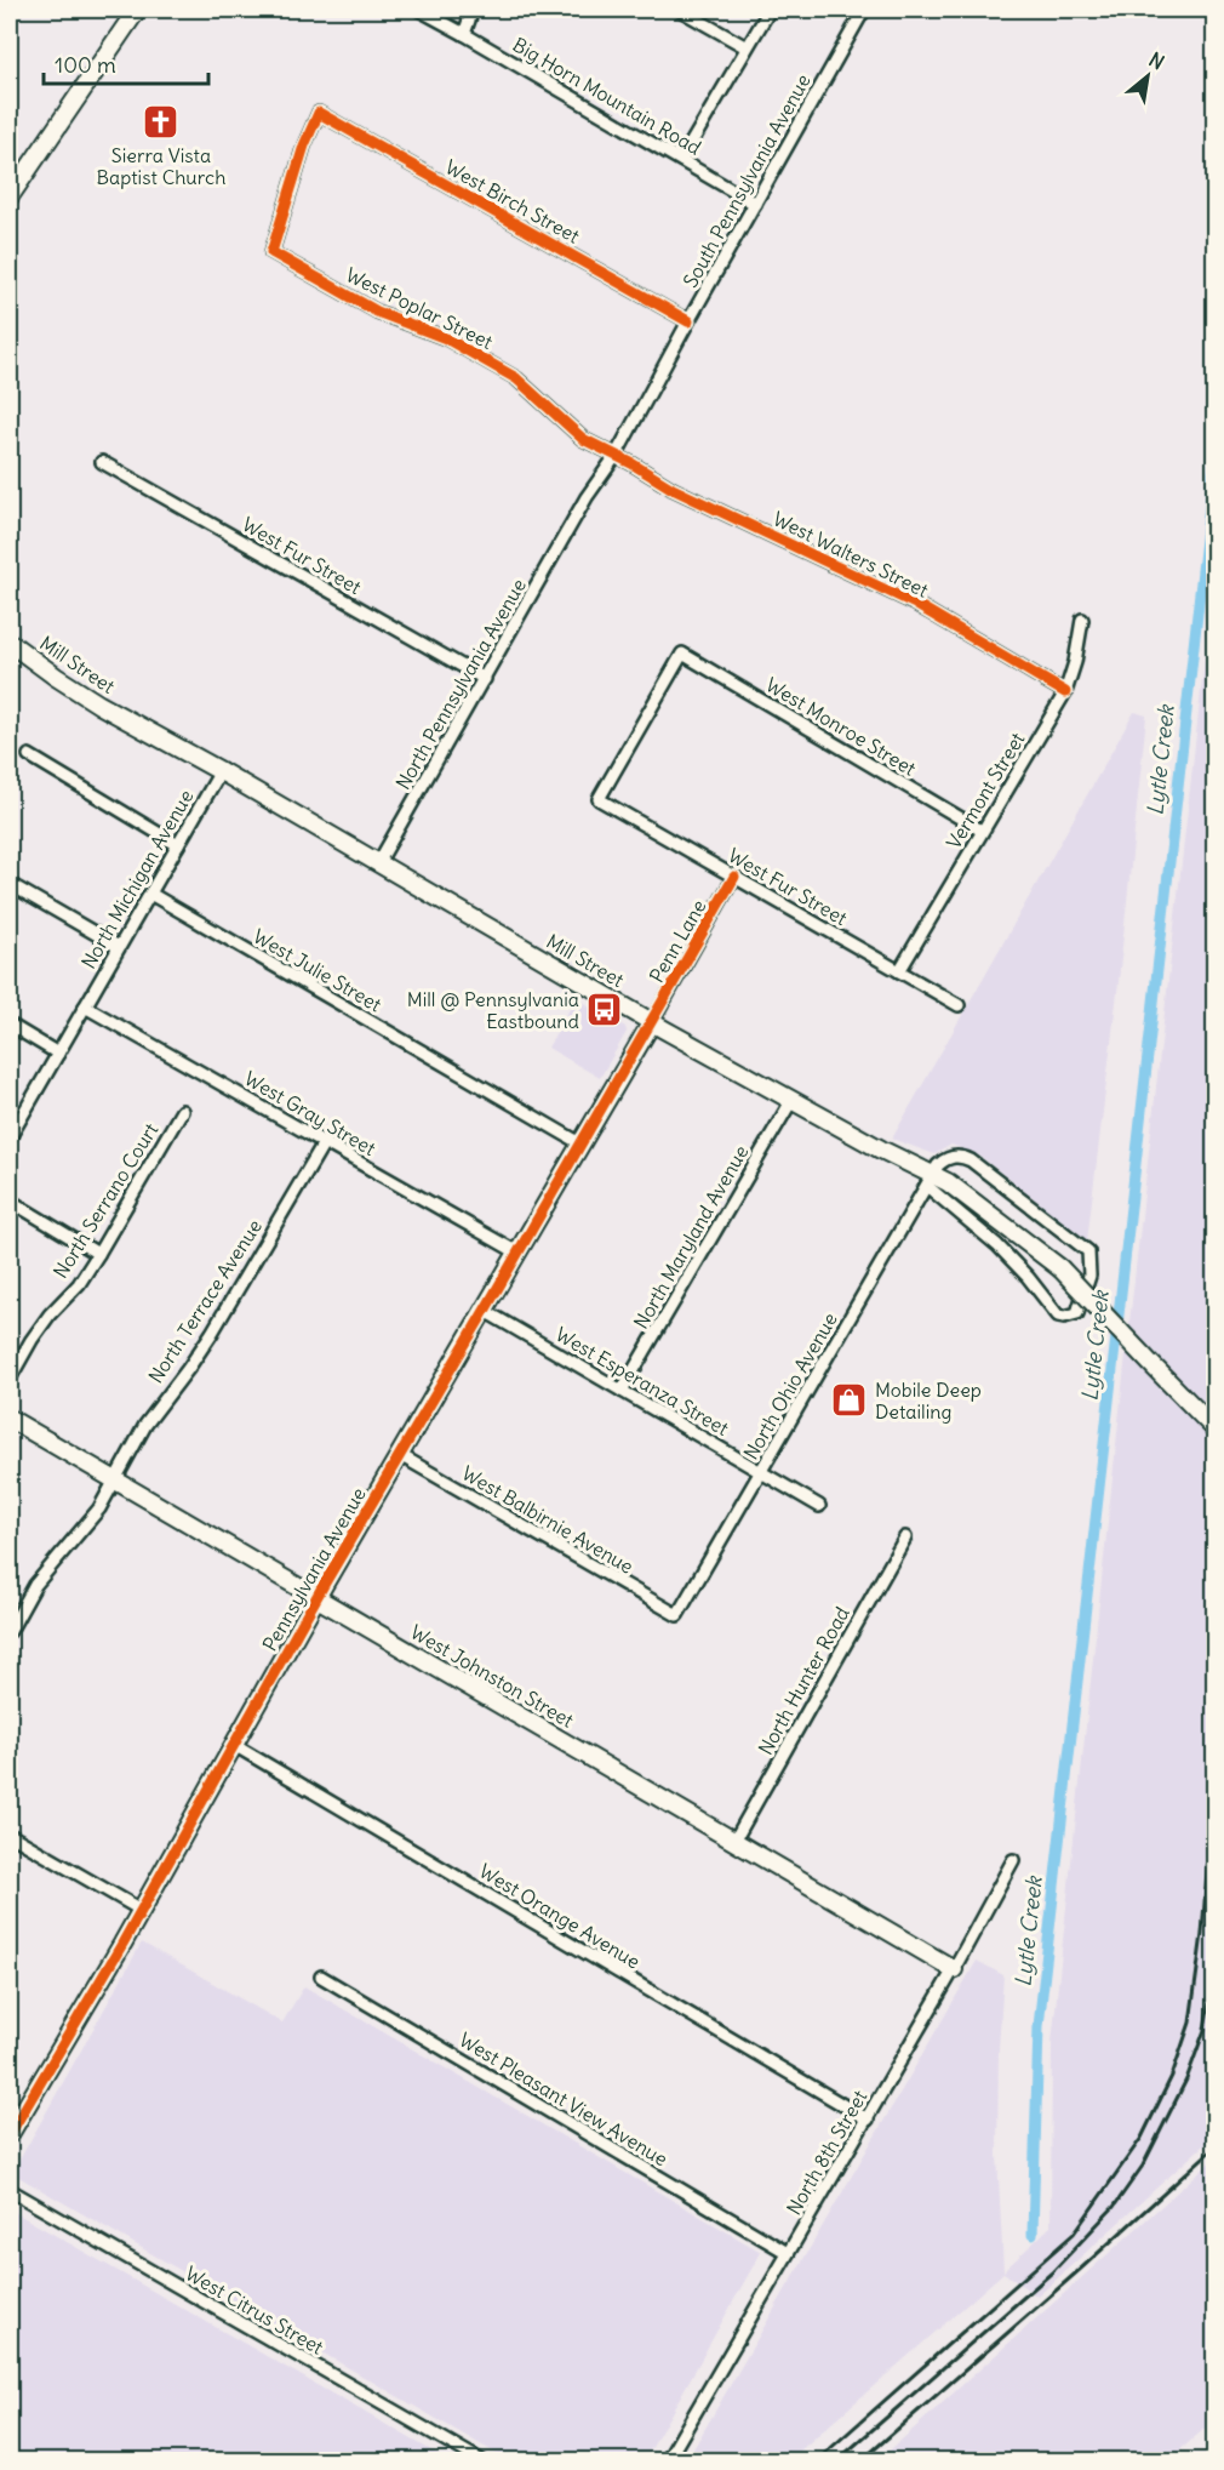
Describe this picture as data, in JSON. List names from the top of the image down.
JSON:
{
  "streets": {
    "street": [
      "Big Horn Mountain Road",
      "South Pennsylvania Avenue",
      "West Birch Street",
      "West Poplar Street",
      "West Walters Street",
      "West Fur Street",
      "Mill Street",
      "North Pennsylvania Avenue",
      "West Monroe Street",
      "Vermont Street",
      "North Michigan Avenue",
      "Penn Lane",
      "West Julie Street",
      "West Gray Street",
      "North Serrano Court",
      "North Maryland Avenue",
      "North Terrace Avenue",
      "West Esperanza Street",
      "North Ohio Avenue",
      "West Balbirnie Avenue",
      "Pennsylvania Avenue",
      "West Johnston Street",
      "North Hunter Road",
      "West Orange Avenue",
      "West Pleasant View Avenue",
      "North 8th Street",
      "West Citrus Street"
    ]
  },
  "crossings": [
    ["Big Horn Mountain Road", "South Pennsylvania Avenue"],
    ["South Pennsylvania Avenue", "West Birch Street"],
    ["South Pennsylvania Avenue", "West Poplar Street"],
    ["South Pennsylvania Avenue", "West Walters Street"],
    ["South Pennsylvania Avenue", "North Pennsylvania Avenue"],
    ["West Birch Street", "West Poplar Street"],
    ["West Poplar Street", "West Walters Street"],
    ["West Walters Street", "Vermont Street"],
    ["West Fur Street", "North Pennsylvania Avenue"],
    ["West Fur Street", "West Monroe Street"],
    ["West Fur Street", "Vermont Street"],
    ["West Fur Street", "Penn Lane"],
    ["Mill Street", "North Pennsylvania Avenue"],
    ["Mill Street", "North Michigan Avenue"],
    ["Mill Street", "Penn Lane"],
    ["Mill Street", "North Maryland Avenue"],
    ["Mill Street", "North Ohio Avenue"],
    ["Mill Street", "Pennsylvania Avenue"],
    ["West Monroe Street", "Vermont Street"],
    ["North Michigan Avenue", "West Julie Street"],
    ["North Michigan Avenue", "West Gray Street"],
    ["Penn Lane", "Pennsylvania Avenue"],
    ["West Julie Street", "Pennsylvania Avenue"],
    ["West Gray Street", "North Terrace Avenue"],
    ["West Gray Street", "Pennsylvania Avenue"],
    ["North Maryland Avenue", "West Esperanza Street"],
    ["North Terrace Avenue", "West Johnston Street"],
    ["West Esperanza Street", "North Ohio Avenue"],
    ["West Esperanza Street", "Pennsylvania Avenue"],
    ["North Ohio Avenue", "West Balbirnie Avenue"],
    ["West Balbirnie Avenue", "Pennsylvania Avenue"],
    ["Pennsylvania Avenue", "West Johnston Street"],
    ["Pennsylvania Avenue", "West Orange Avenue"],
    ["West Johnston Street", "North Hunter Road"],
    ["West Johnston Street", "North 8th Street"],
    ["West Orange Avenue", "North 8th Street"],
    ["West Pleasant View Avenue", "North 8th Street"]
  ],
  "water": ["Lytle Creek"],
  "places": {
    "church": ["Sierra Vista Baptist Church"],
    "bus stop": ["Mill @ Pennsylvania Eastbound"],
    "shop": ["Mobile Deep Detailing"]
  },
  "scale_bar": "100 m",
  "north": "top right"
}
